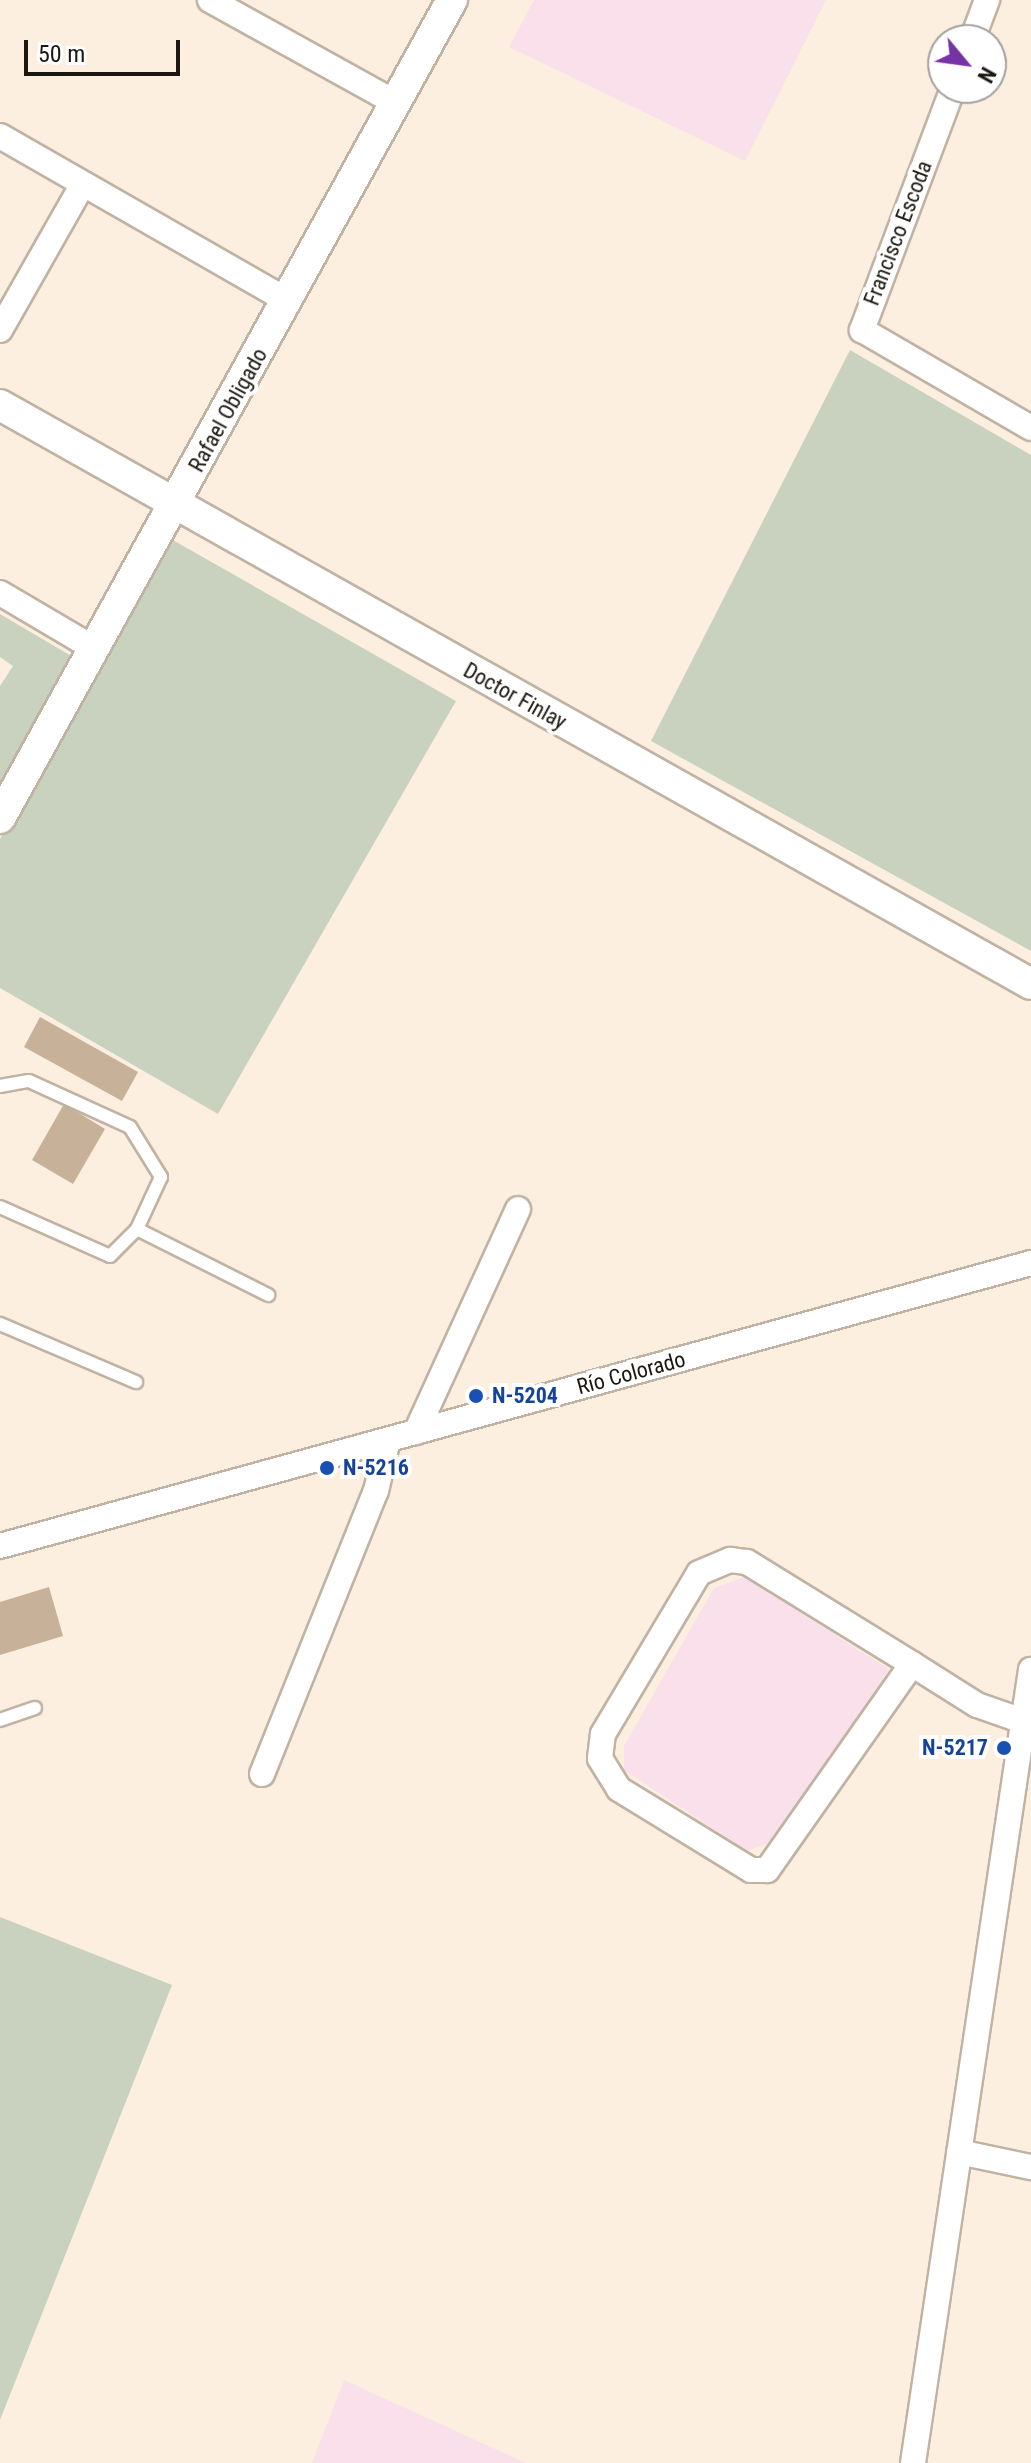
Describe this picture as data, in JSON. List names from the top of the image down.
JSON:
{
  "streets": {
    "street": [
      "Francisco Escoda",
      "Rafael Obligado",
      "Doctor Finlay",
      "Río Colorado"
    ]
  },
  "crossings": [
    ["Rafael Obligado", "Doctor Finlay"]
  ],
  "places": ["N-5204", "N-5216", "N-5217"],
  "scale_bar": "50 m",
  "north": "bottom right"
}
